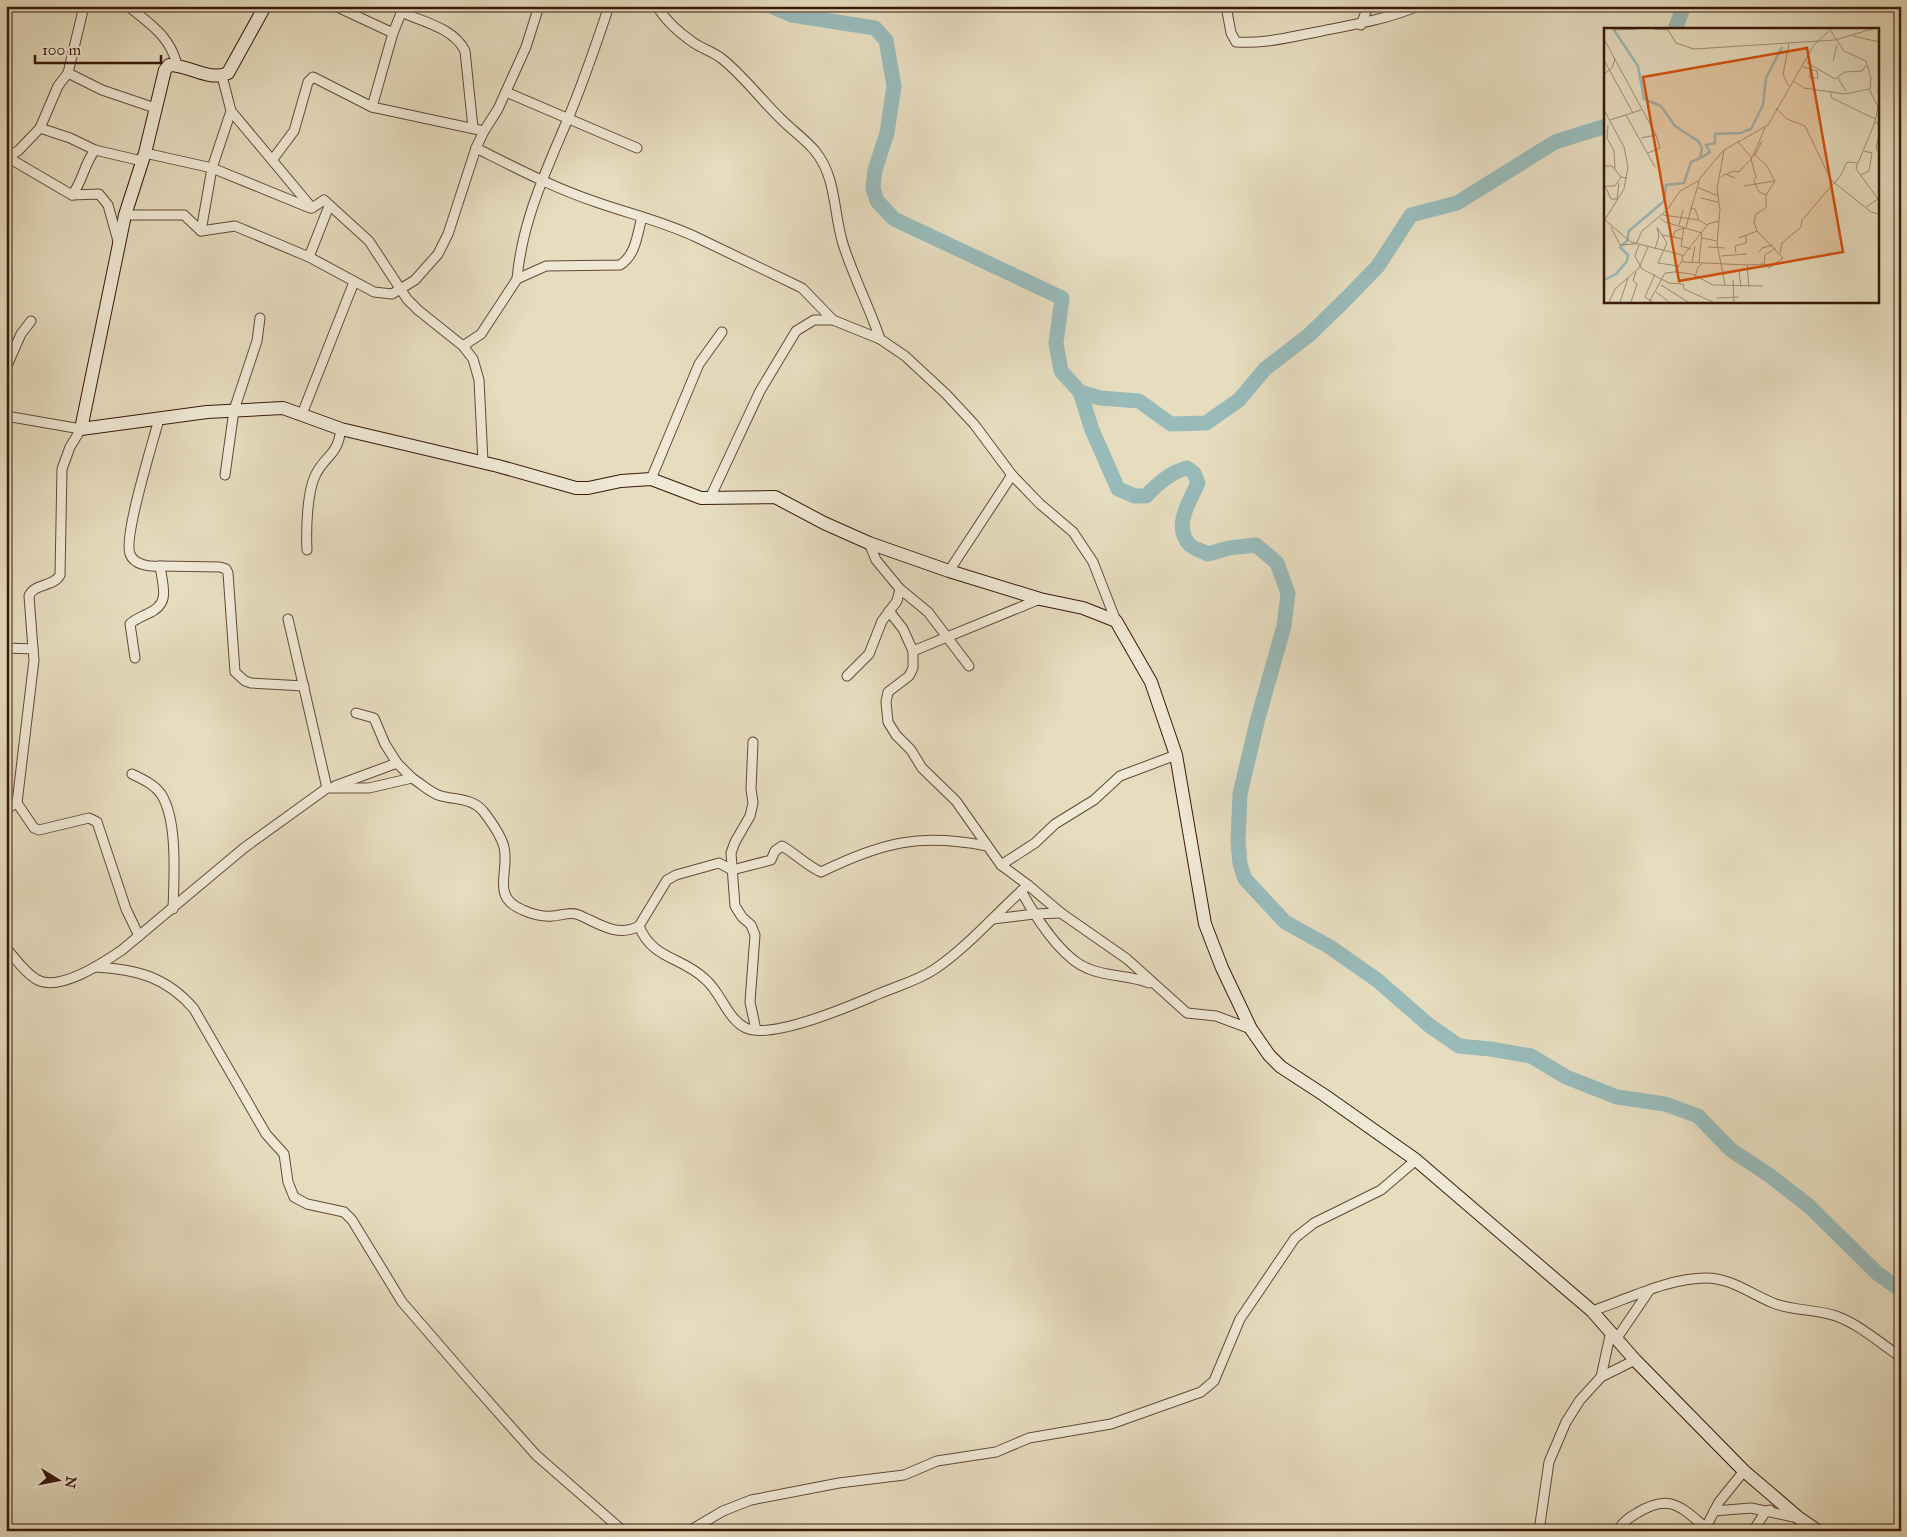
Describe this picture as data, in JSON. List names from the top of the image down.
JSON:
{
  "scale_bar": "100 m",
  "north": "right"
}
